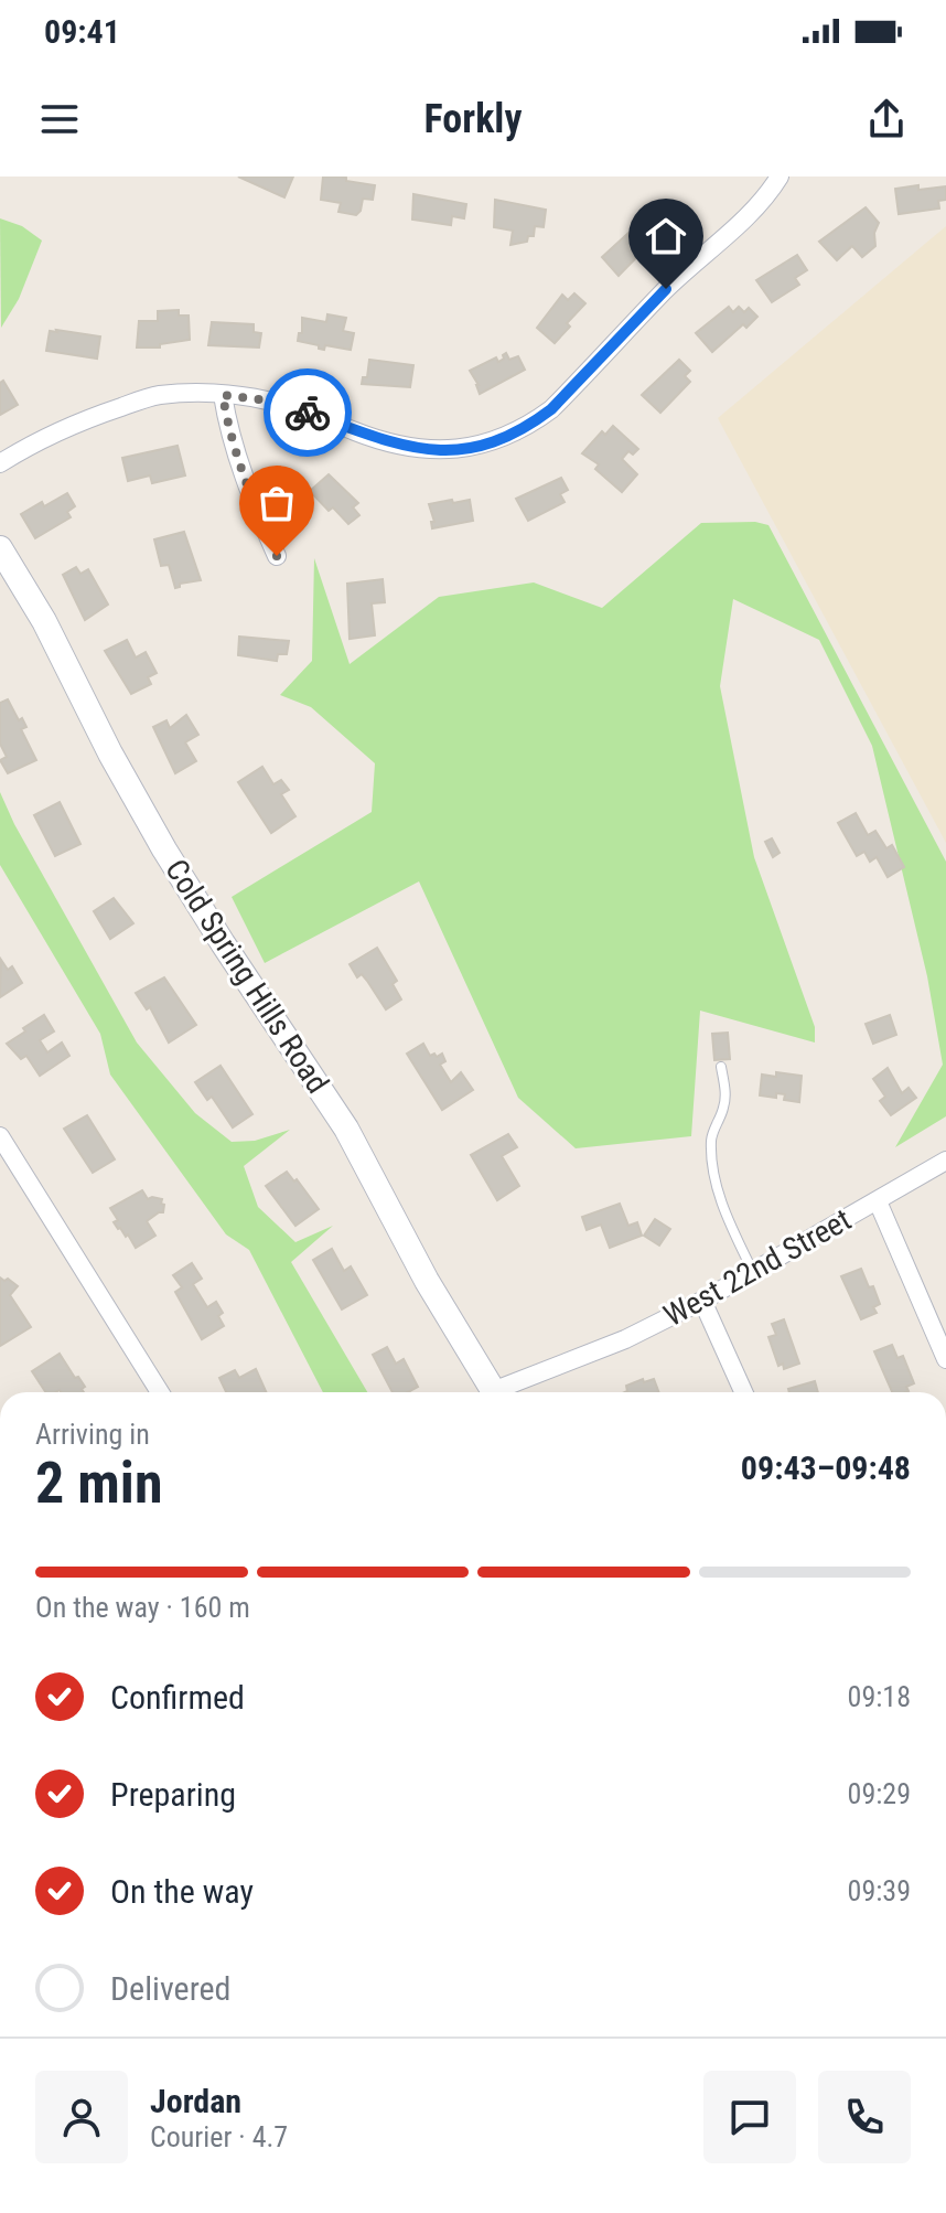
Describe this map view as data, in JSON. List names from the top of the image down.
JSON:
{
  "streets": {
    "street": ["Cold Spring Hills Road", "West 22nd Street"]
  },
  "page": {
    "status": "09:41",
    "header": "Forkly",
    "heading": ["2 min", "Arriving in", "09:43–09:48"],
    "panel": ["Jordan", "Courier · 4.7"],
    "bar": "On the way · 160 m",
    "list": [
      ["Confirmed", "09:18"],
      ["Preparing", "09:29"],
      ["On the way", "09:39"],
      "Delivered"
    ]
  }
}
